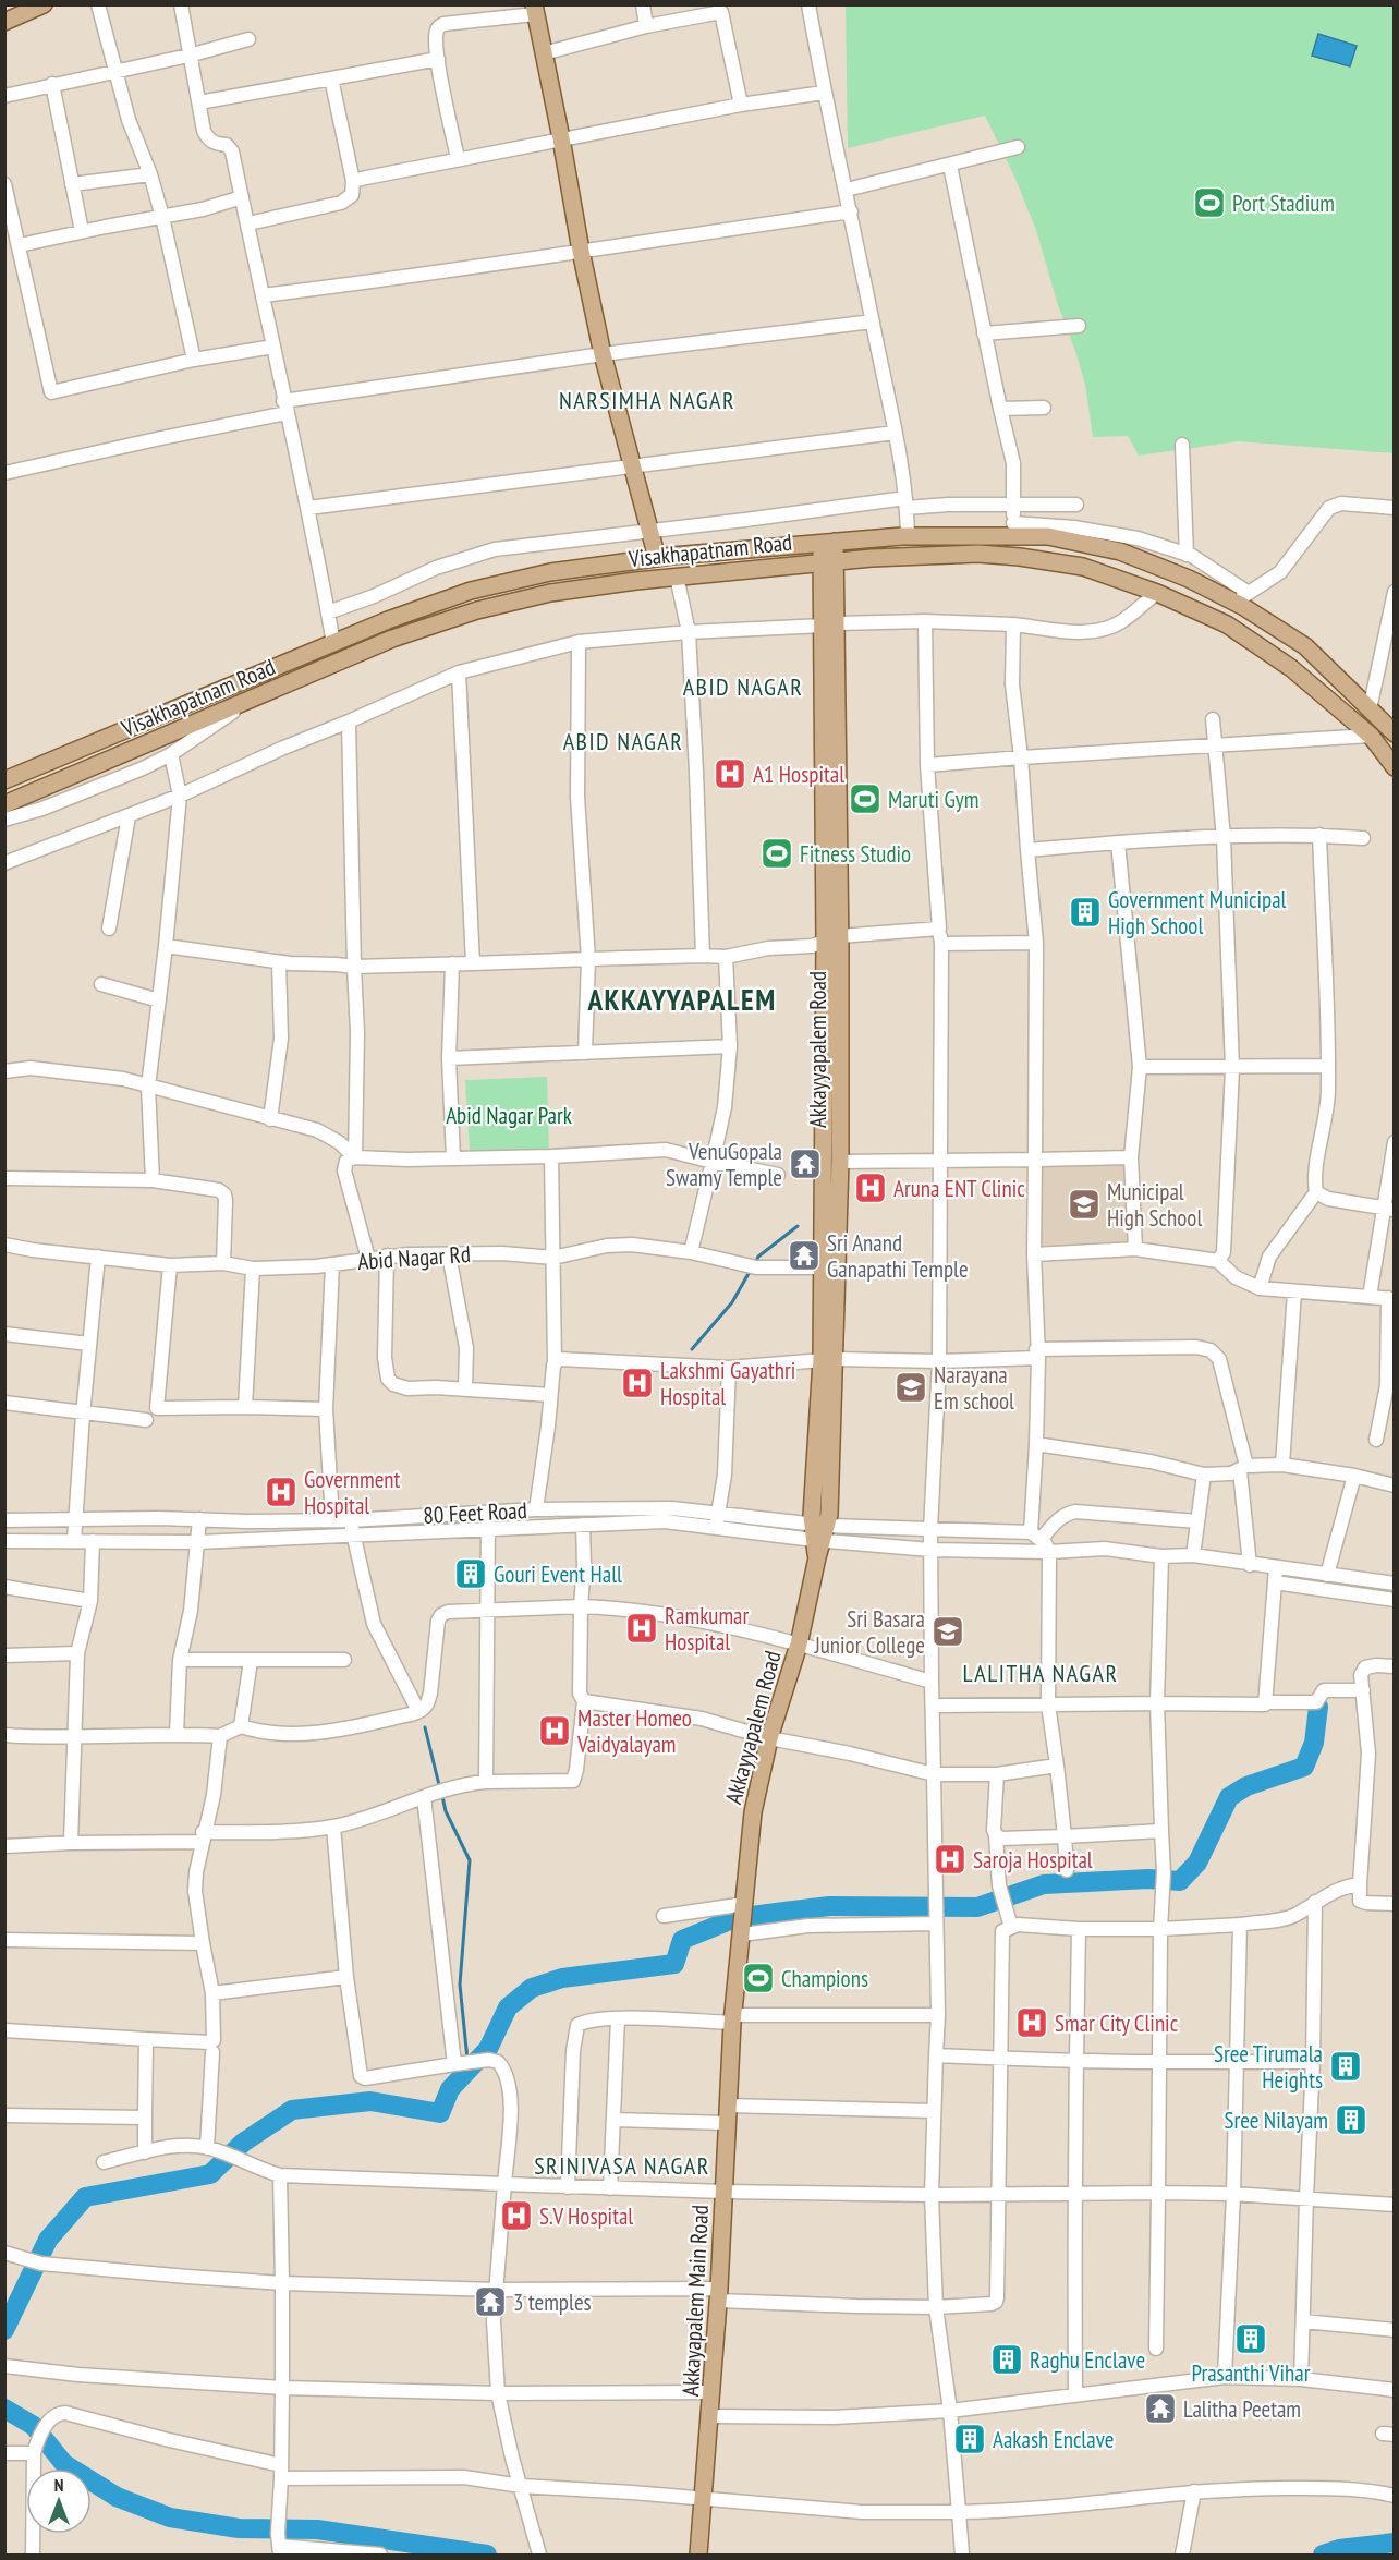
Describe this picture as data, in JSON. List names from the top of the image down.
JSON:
{
  "streets": {
    "main road": ["Visakhapatnam Road", "Akkayyapalem Road", "Akkayapalem Main Road"],
    "street": ["Abid Nagar Rd", "80 Feet Road"]
  },
  "crossings": [
    ["Visakhapatnam Road", "Akkayyapalem Road"],
    ["Akkayyapalem Road", "80 Feet Road"],
    ["Akkayyapalem Road", "Akkayapalem Main Road"]
  ],
  "districts": [
    "NARSIMHA NAGAR",
    "ABID NAGAR",
    "ABID NAGAR",
    "AKKAYYAPALEM",
    "LALITHA NAGAR",
    "SRINIVASA NAGAR"
  ],
  "parks": ["Abid Nagar Park"],
  "places": {
    "sports": [
      "Port Stadium",
      "Maruti Gym",
      "Fitness Studio",
      "Champions"
    ],
    "hospital": [
      "A1 Hospital",
      "Aruna ENT Clinic",
      "Lakshmi Gayathri Hospital",
      "Government Hospital",
      "Ramkumar Hospital",
      "Master Homeo Vaidyalayam",
      "Saroja Hospital",
      "Smar City Clinic",
      "S.V Hospital"
    ],
    "building": [
      "Government Municipal High School",
      "Gouri Event Hall",
      "Sree Tirumala Heights",
      "Sree Nilayam",
      "Prasanthi Vihar",
      "Raghu Enclave",
      "Aakash Enclave"
    ],
    "temple": [
      "VenuGopala Swamy Temple",
      "Sri Anand Ganapathi Temple",
      "3 temples",
      "Lalitha Peetam"
    ],
    "school or university": ["Municipal High School", "Narayana Em school", "Sri Basara Junior College"]
  },
  "north": "top"
}
